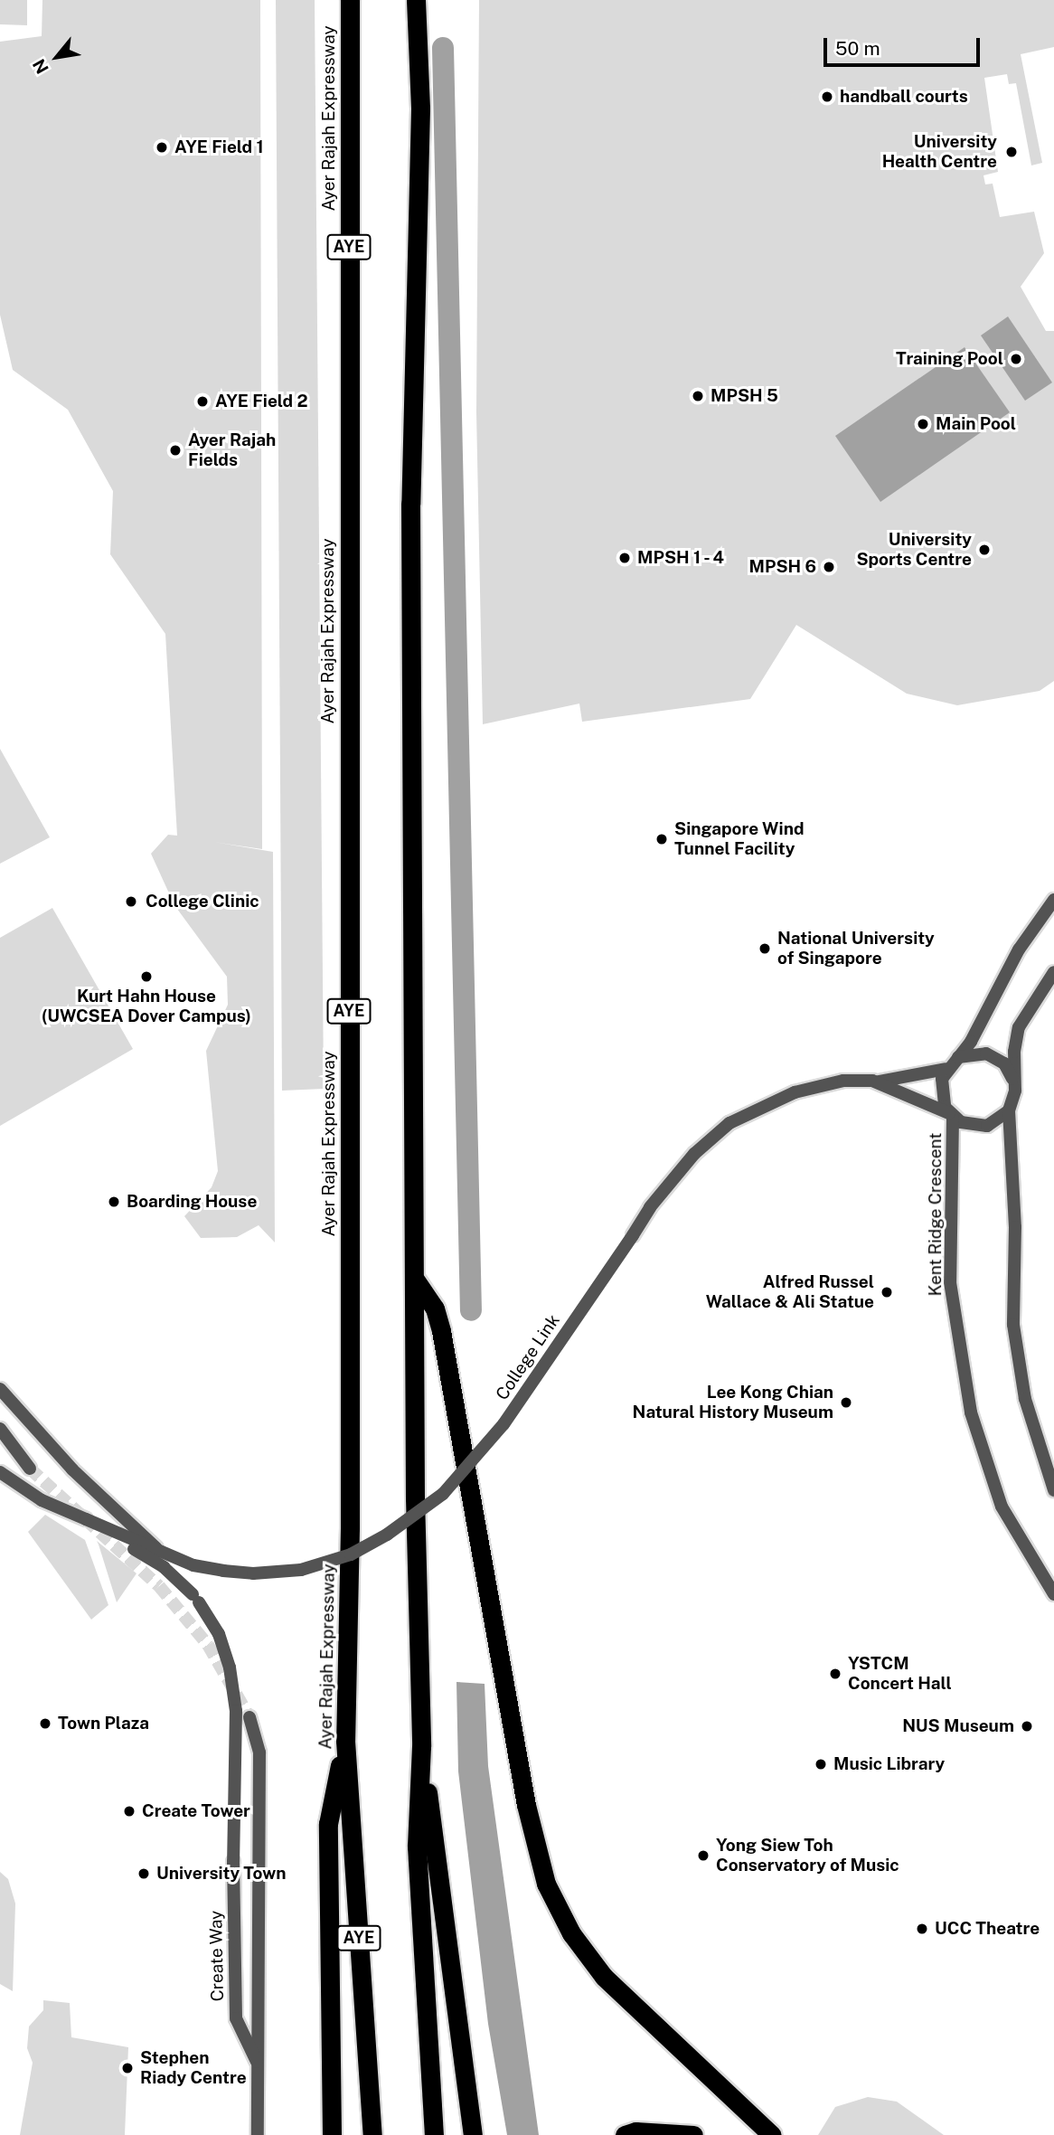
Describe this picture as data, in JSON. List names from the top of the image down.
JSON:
{
  "streets": {
    "highway": ["Ayer Rajah Expressway", "AYE"],
    "street": ["Kent Ridge Crescent", "College Link", "Create Way"]
  },
  "crossings": [
    ["Kent Ridge Crescent", "College Link"],
    ["College Link", "Create Way"]
  ],
  "places": [
    "handball courts",
    "AYE Field 1",
    "University Health Centre",
    "Training Pool",
    "MPSH 5",
    "AYE Field 2",
    "Main Pool",
    "Ayer Rajah Fields",
    "University Sports Centre",
    "MPSH 1 - 4",
    "MPSH 6",
    "Singapore Wind Tunnel Facility",
    "College Clinic",
    "National University of Singapore",
    "Kurt Hahn House (UWCSEA Dover Campus)",
    "Boarding House",
    "Alfred Russel Wallace & Ali Statue",
    "Lee Kong Chian Natural History Museum",
    "YSTCM Concert Hall",
    "Town Plaza",
    "NUS Museum",
    "Music Library",
    "Create Tower",
    "Yong Siew Toh Conservatory of Music",
    "University Town",
    "UCC Theatre",
    "Stephen Riady Centre"
  ],
  "scale_bar": "50 m",
  "north": "bottom left"
}
